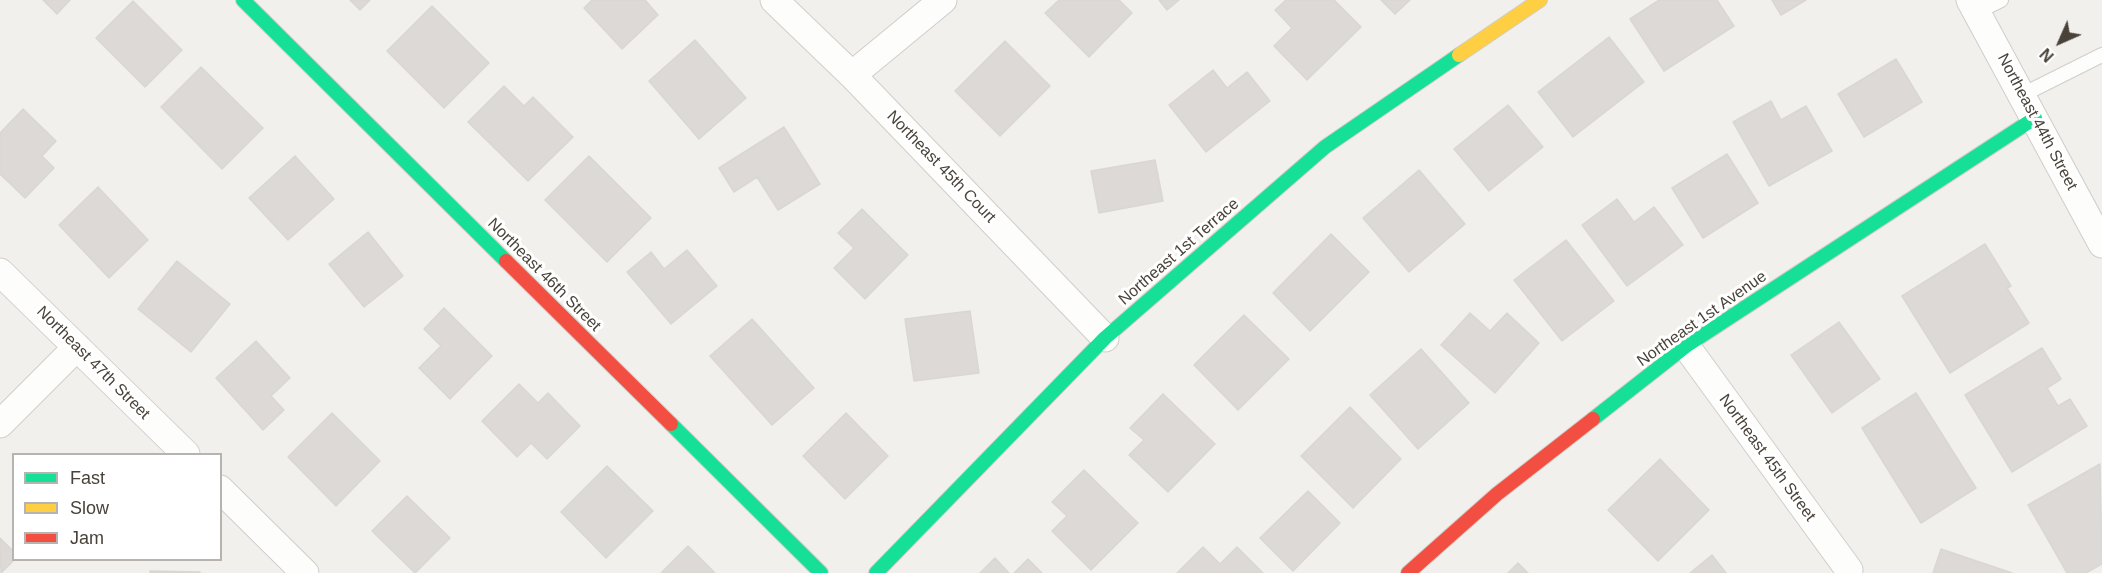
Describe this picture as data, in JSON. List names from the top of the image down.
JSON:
{
  "streets": {
    "street": [
      "Northeast 44th Street",
      "Northeast 45th Court",
      "Northeast 1st Terrace",
      "Northeast 46th Street",
      "Northeast 1st Avenue",
      "Northeast 47th Street",
      "Northeast 45th Street"
    ]
  },
  "crossings": [
    ["Northeast 44th Street", "Northeast 1st Avenue"],
    ["Northeast 45th Court", "Northeast 1st Terrace"],
    ["Northeast 1st Avenue", "Northeast 45th Street"]
  ],
  "legend": ["Fast", "Slow", "Jam"],
  "north": "bottom left"
}
